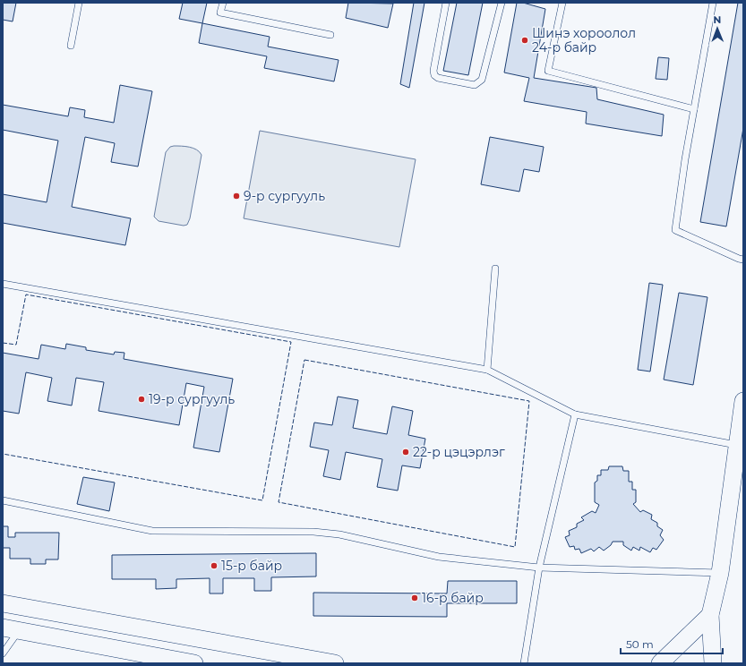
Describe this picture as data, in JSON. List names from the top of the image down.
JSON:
{
  "places": [
    "Шинэ хороолол 24-р байр",
    "9-р сургууль",
    "19-р сургууль",
    "22-р цэцэрлэг",
    "15-р байр",
    "16-р байр"
  ],
  "scale_bar": "50 m",
  "north": "top"
}
